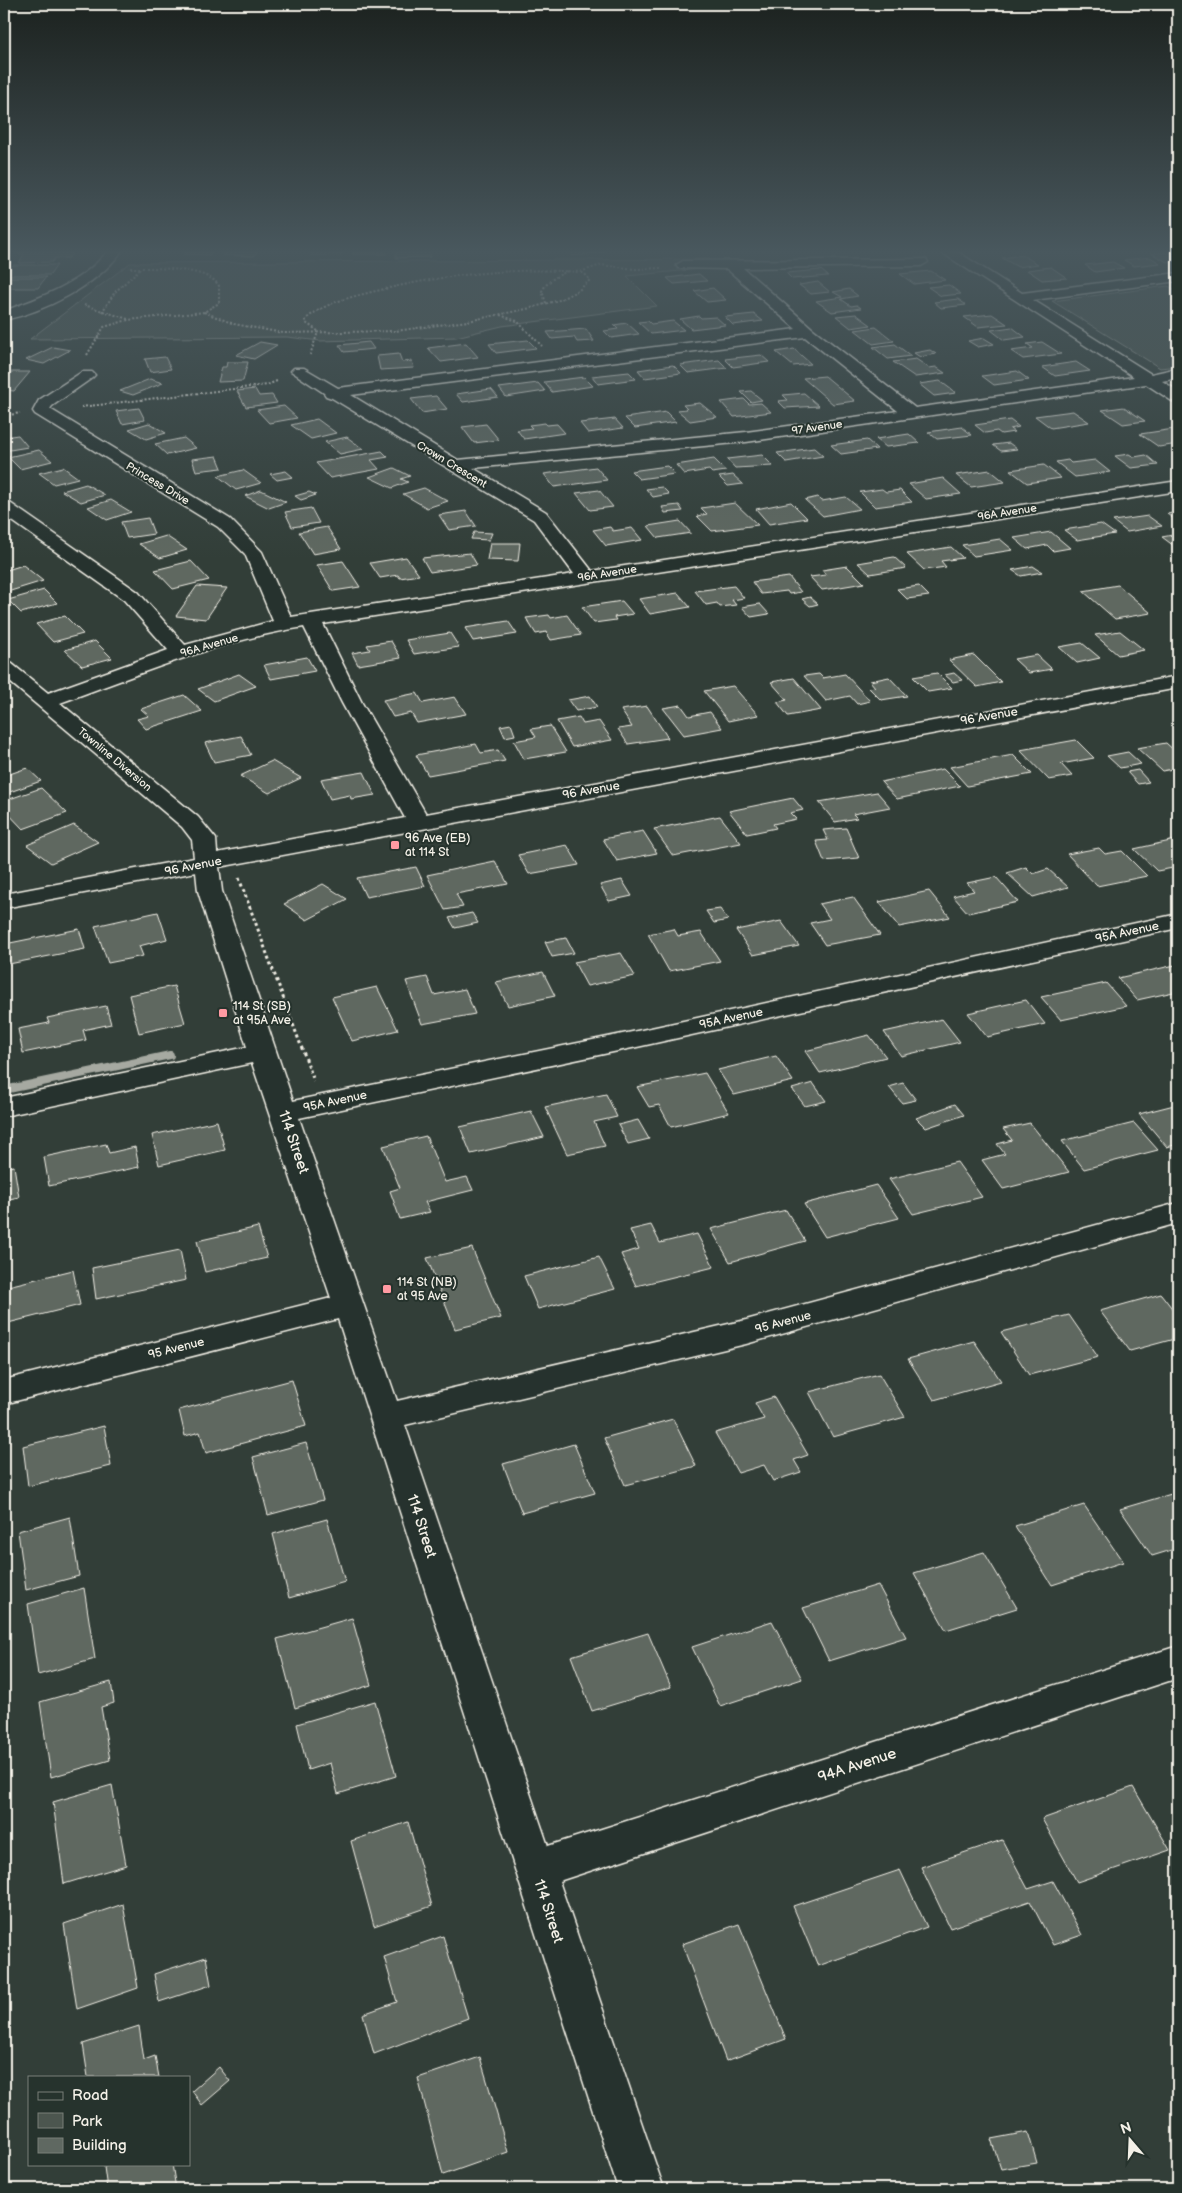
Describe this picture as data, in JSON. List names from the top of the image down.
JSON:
{
  "streets": {
    "street": [
      "97 Avenue",
      "Crown Crescent",
      "Princess Drive",
      "96A Avenue",
      "96 Avenue",
      "Townline Diversion",
      "95A Avenue",
      "114 Street",
      "95 Avenue",
      "94A Avenue"
    ]
  },
  "crossings": [
    ["97 Avenue", "Crown Crescent"],
    ["Crown Crescent", "96A Avenue"],
    ["Princess Drive", "96A Avenue"],
    ["96A Avenue", "Townline Diversion"],
    ["96 Avenue", "Townline Diversion"],
    ["96 Avenue", "114 Street"],
    ["Townline Diversion", "114 Street"],
    ["95A Avenue", "114 Street"],
    ["114 Street", "95 Avenue"],
    ["114 Street", "94A Avenue"]
  ],
  "places": {
    "transit": ["96 Ave (EB) at 114 St", "114 St (SB) at 95A Ave", "114 St (NB) at 95 Ave"]
  },
  "legend": ["Road", "Park", "Building"],
  "north": "top"
}
